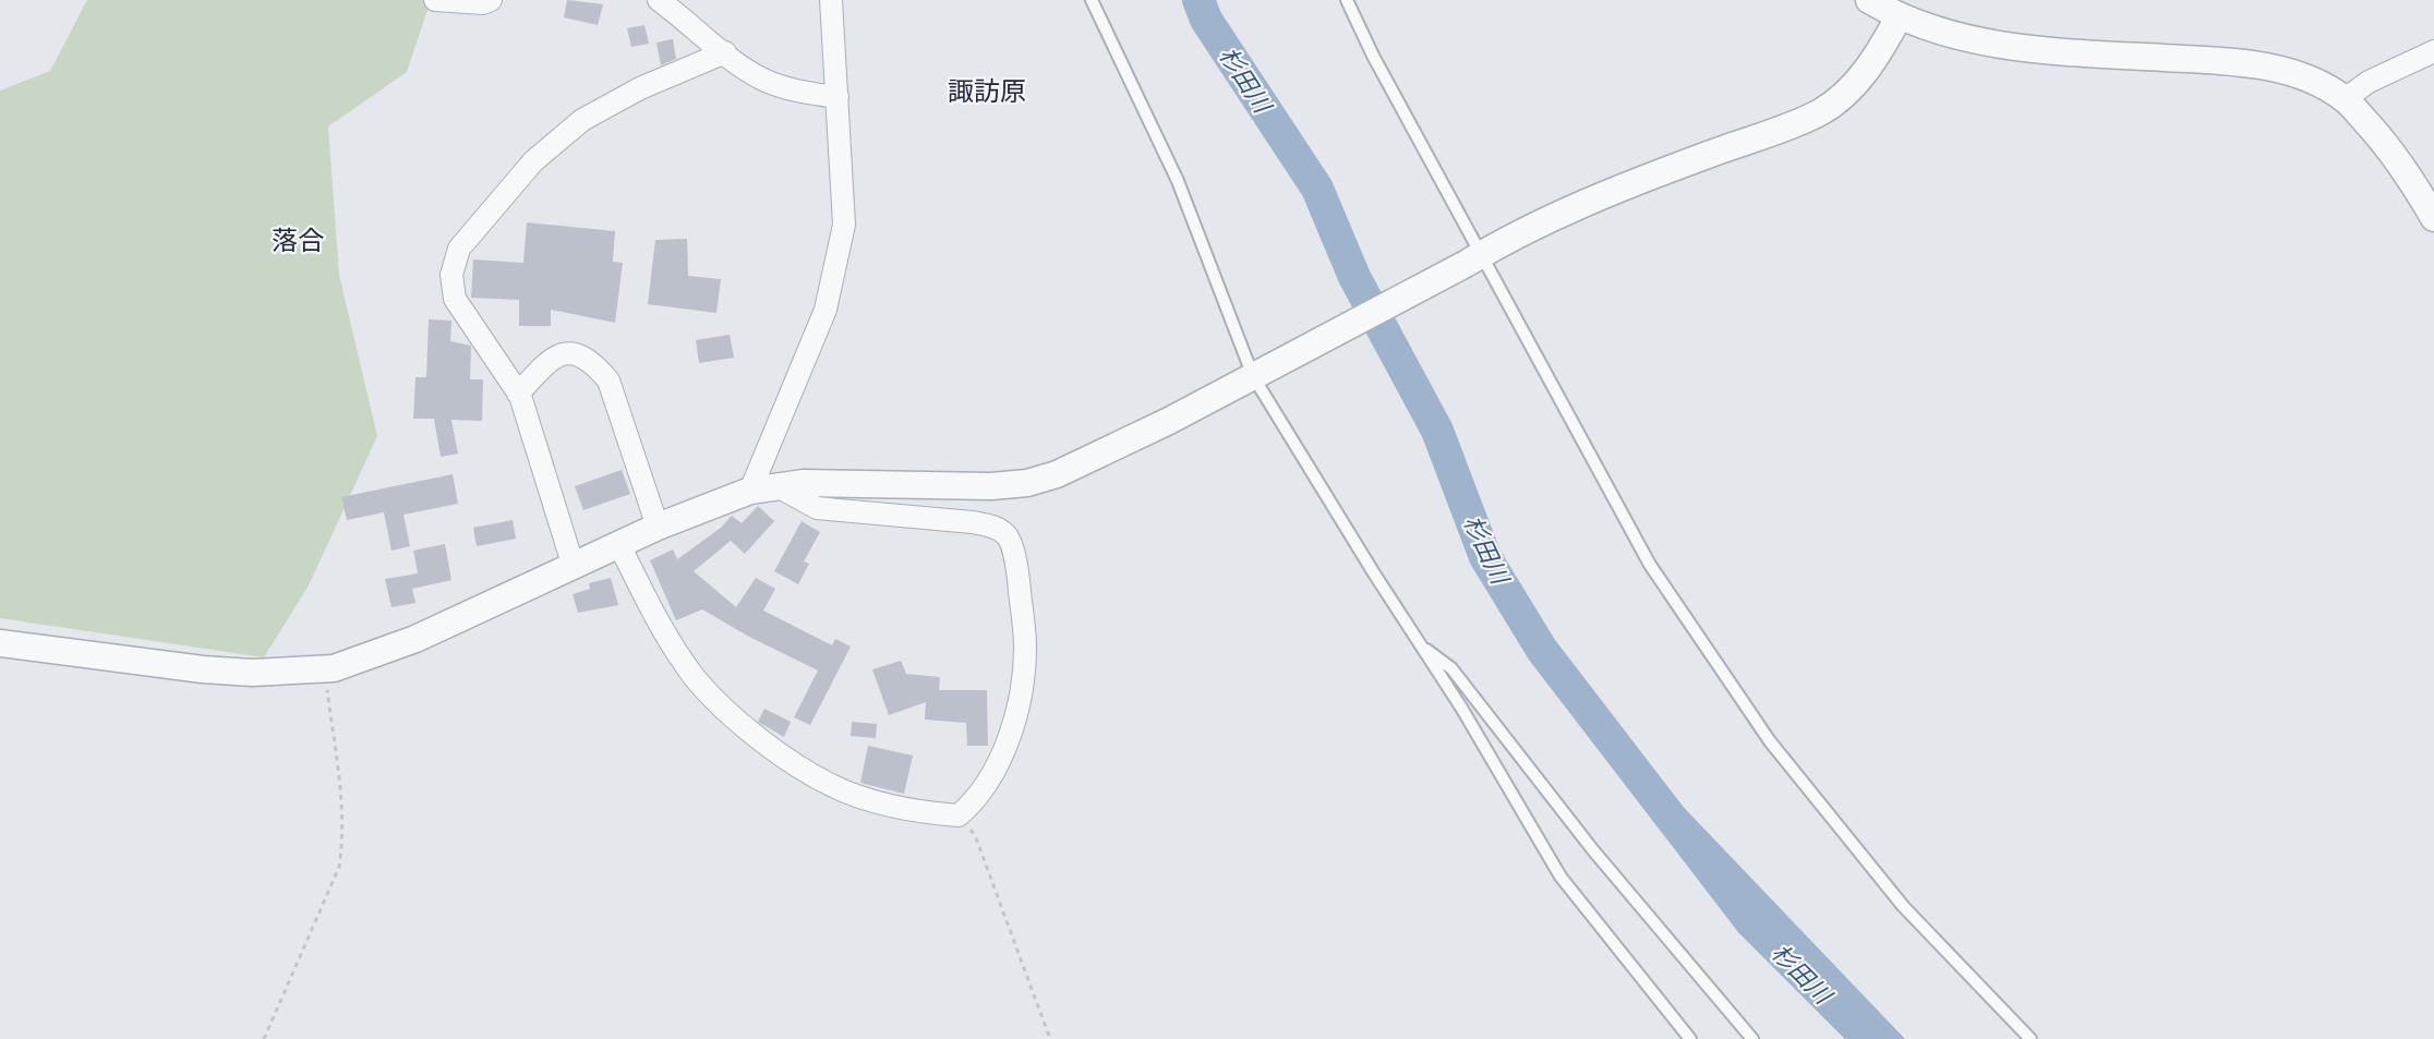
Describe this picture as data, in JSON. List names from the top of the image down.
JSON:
{
  "districts": ["諏訪原", "落合"],
  "water": ["杉田川"]
}
